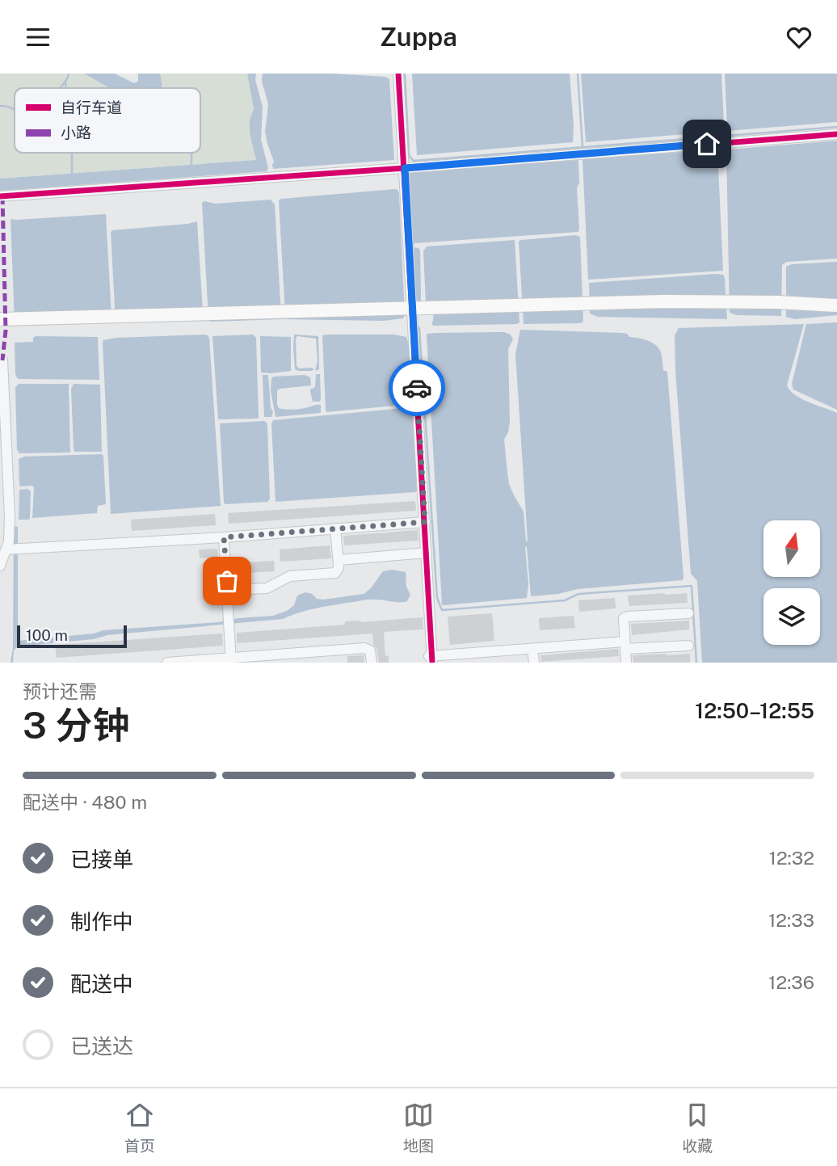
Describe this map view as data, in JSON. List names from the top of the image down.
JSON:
{
  "legend": ["自行车道", "小路"],
  "scale_bar": "100 m",
  "north": "top",
  "page": {
    "header": "Zuppa",
    "scale": "100 m",
    "heading": ["3 分钟", "预计还需", "12:50–12:55"],
    "bar": "配送中 · 480 m",
    "list": [
      ["已接单", "12:32"],
      ["制作中", "12:33"],
      ["配送中", "12:36"],
      "已送达"
    ],
    "tabs": ["首页", "地图", "收藏"]
  }
}
